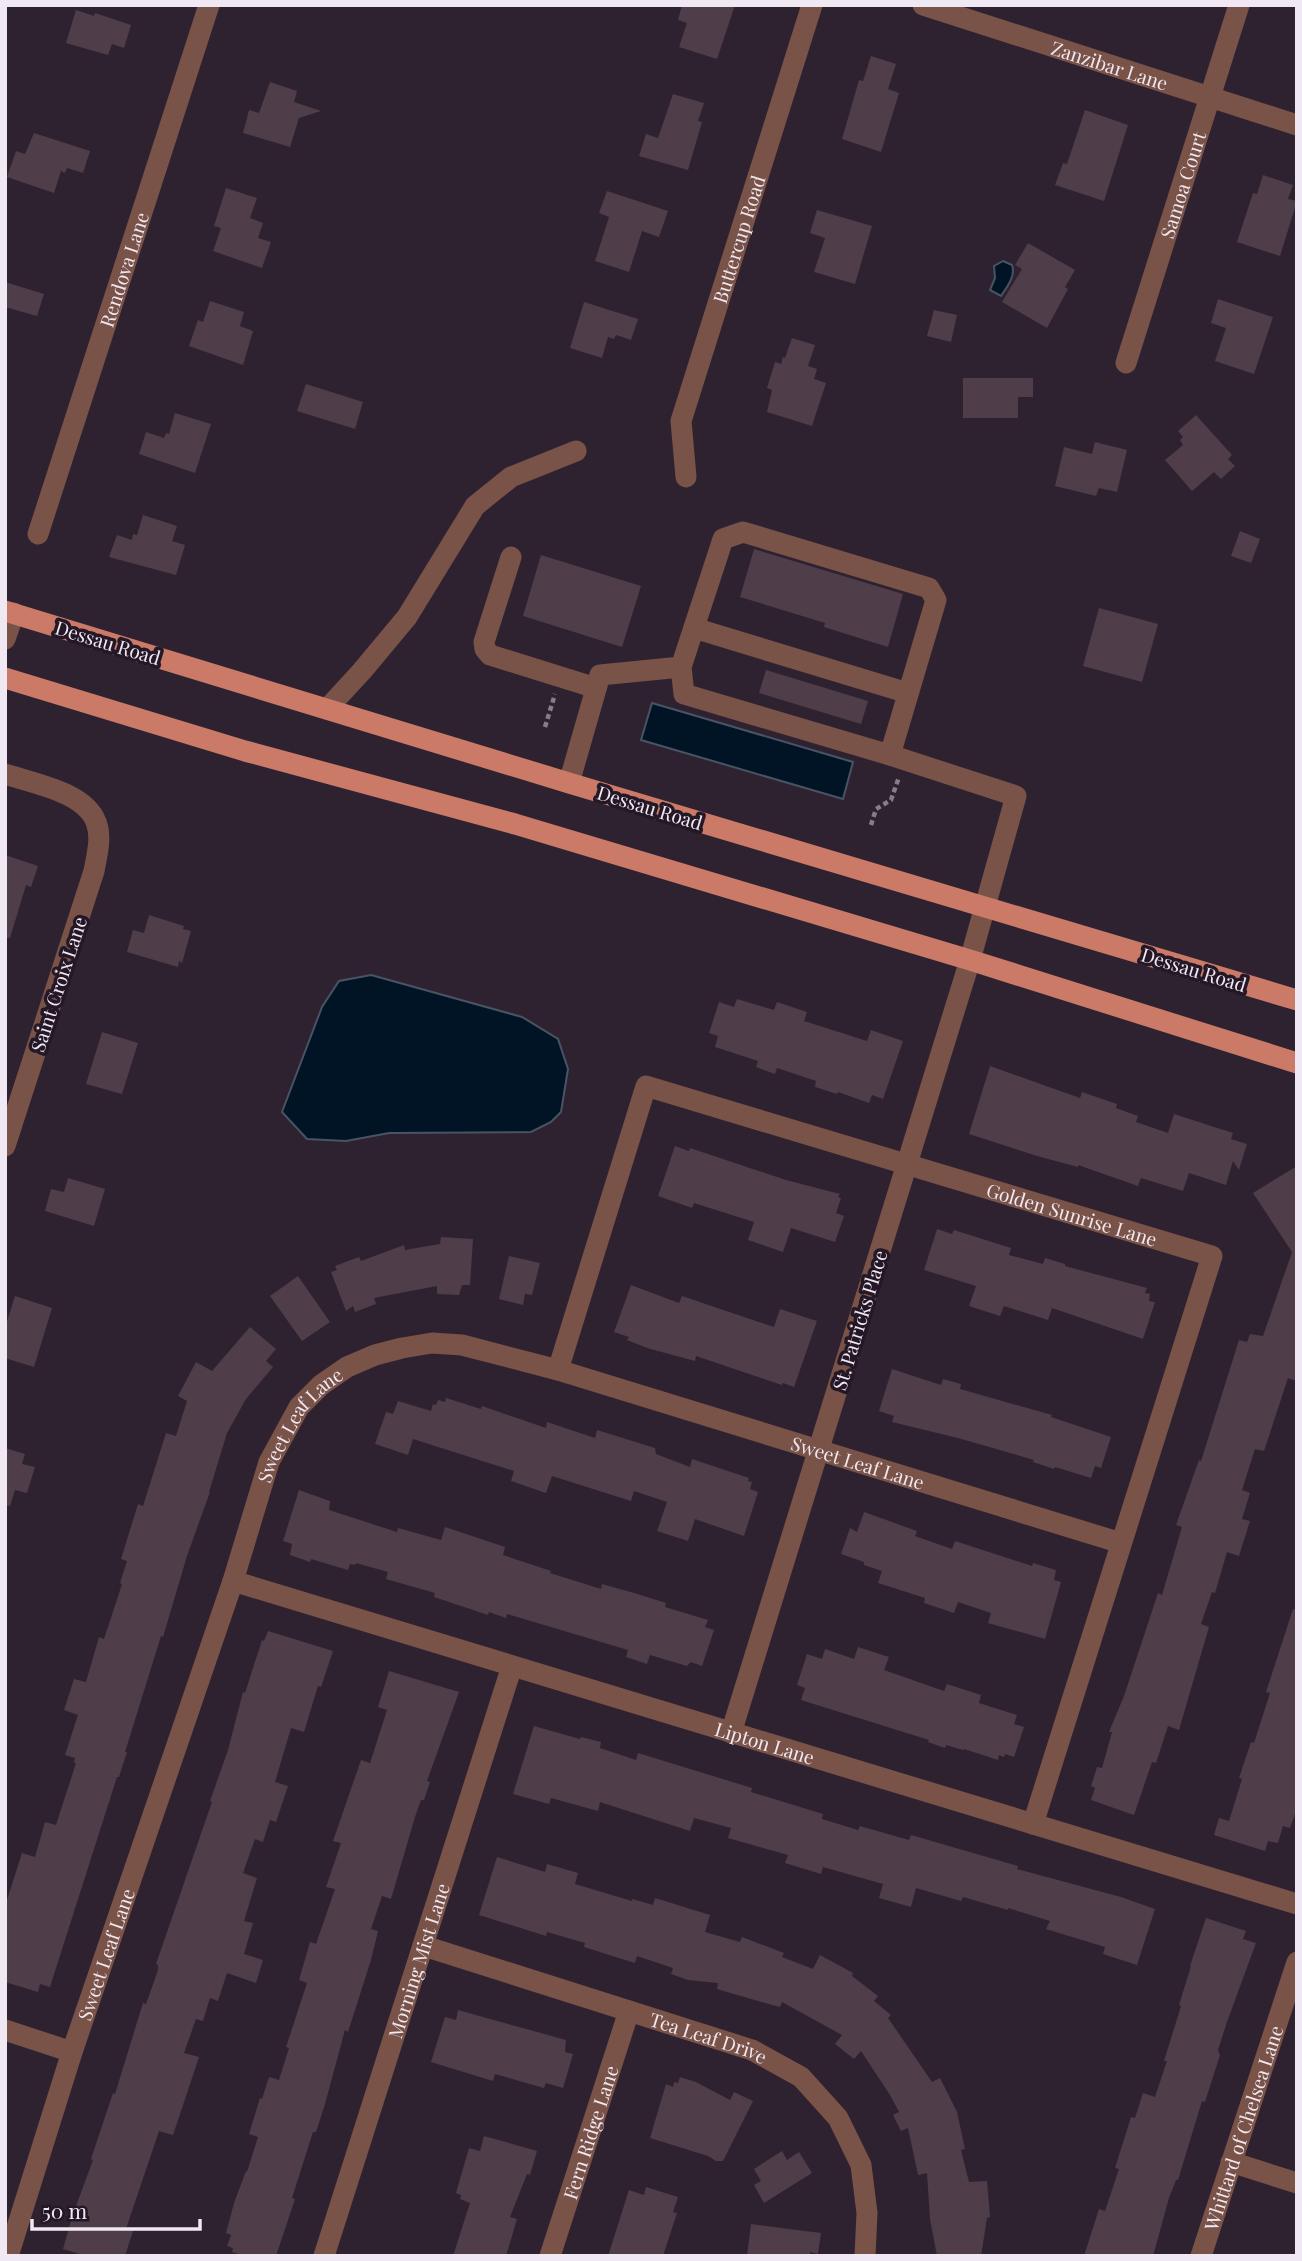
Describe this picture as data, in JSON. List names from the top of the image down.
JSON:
{
  "streets": {
    "main road": ["Dessau Road"],
    "street": [
      "Zanzibar Lane",
      "Samoa Court",
      "Buttercup Road",
      "Rendova Lane",
      "Saint Croix Lane",
      "Golden Sunrise Lane",
      "St. Patricks Place",
      "Sweet Leaf Lane",
      "Lipton Lane",
      "Morning Mist Lane",
      "Tea Leaf Drive",
      "Whittard of Chelsea Lane",
      "Fern Ridge Lane"
    ]
  },
  "crossings": [
    ["Zanzibar Lane", "Samoa Court"],
    ["Dessau Road", "St. Patricks Place"],
    ["Golden Sunrise Lane", "St. Patricks Place"],
    ["Golden Sunrise Lane", "Sweet Leaf Lane"],
    ["Golden Sunrise Lane", "Lipton Lane"],
    ["St. Patricks Place", "Sweet Leaf Lane"],
    ["St. Patricks Place", "Lipton Lane"],
    ["Sweet Leaf Lane", "Lipton Lane"],
    ["Lipton Lane", "Morning Mist Lane"],
    ["Morning Mist Lane", "Tea Leaf Drive"],
    ["Tea Leaf Drive", "Fern Ridge Lane"]
  ],
  "scale_bar": "50 m"
}
